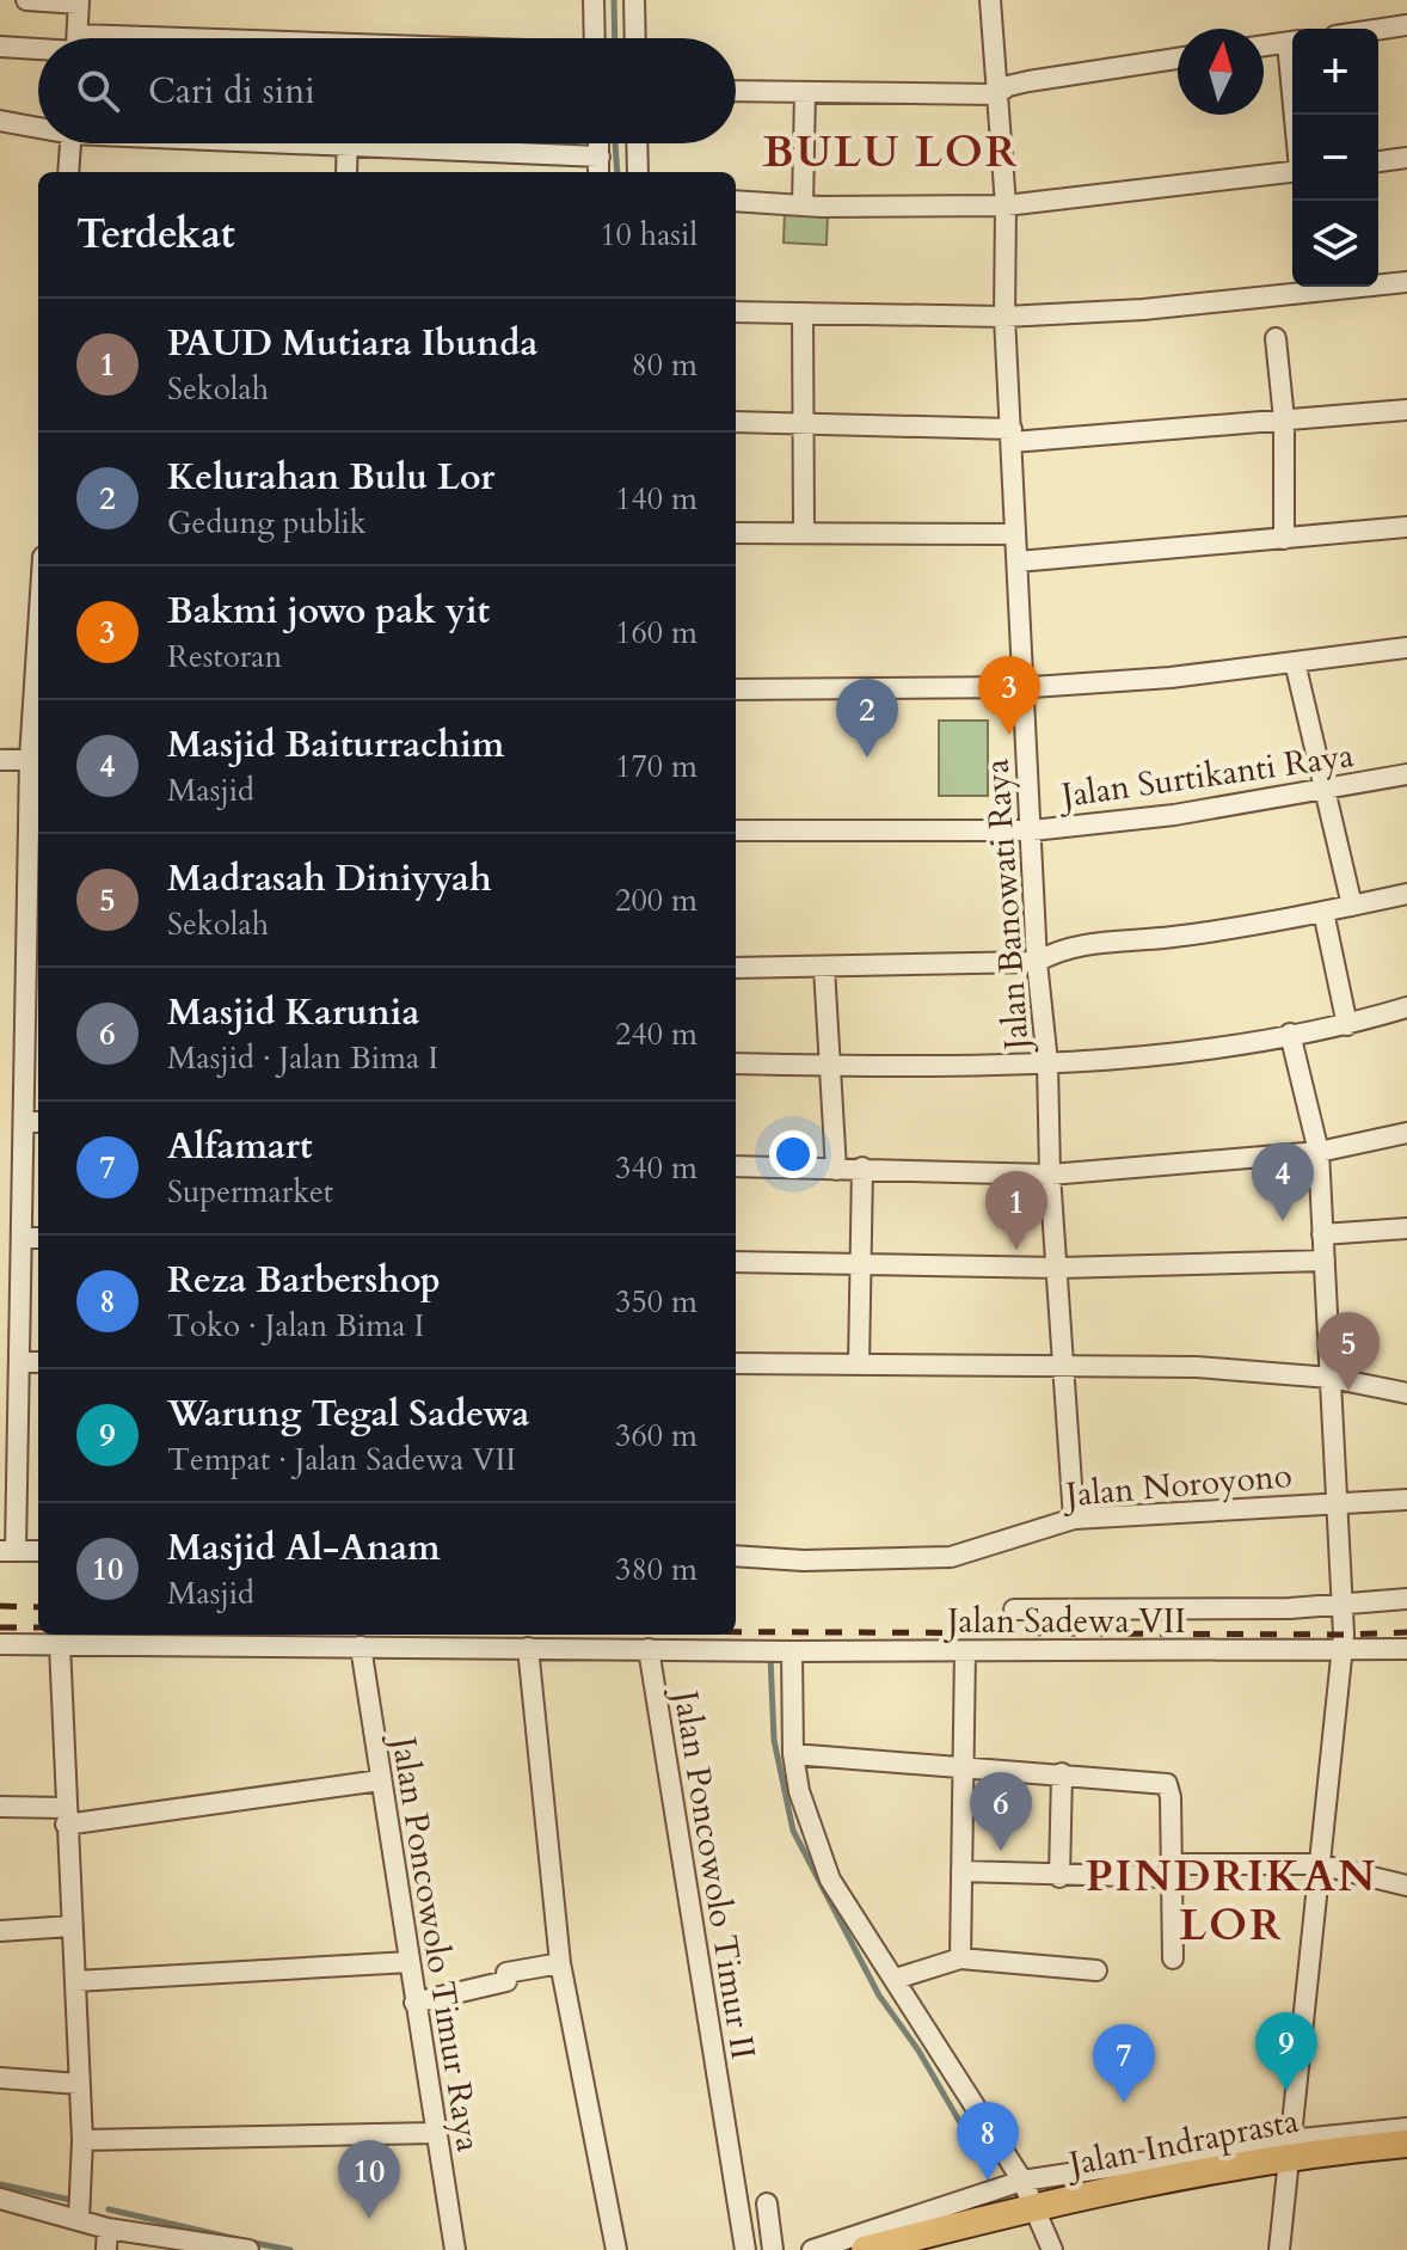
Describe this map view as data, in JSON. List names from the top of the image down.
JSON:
{
  "streets": {
    "main road": ["Jalan Indraprasta"],
    "street": [
      "Jalan Surtikanti Raya",
      "Jalan Banowati Raya",
      "Jalan Noroyono",
      "Jalan Sadewa VII",
      "Jalan Poncowolo Timur II",
      "Jalan Poncowolo Timur Raya"
    ]
  },
  "crossings": [
    ["Jalan Surtikanti Raya", "Jalan Banowati Raya"],
    ["Jalan Banowati Raya", "Jalan Noroyono"],
    ["Jalan Sadewa VII", "Jalan Poncowolo Timur II"]
  ],
  "districts": ["BULU LOR", "PINDRIKAN LOR"],
  "north": "top",
  "page": {
    "map_buttons": ["+", "−"],
    "search": "Cari di sini",
    "heading": ["Terdekat", "10 hasil"],
    "list": [
      {
        "mark": "1",
        "name": "PAUD Mutiara Ibunda",
        "note": "Sekolah",
        "value": "80 m"
      },
      {
        "mark": "2",
        "name": "Kelurahan Bulu Lor",
        "note": "Gedung publik",
        "value": "140 m"
      },
      {
        "mark": "3",
        "name": "Bakmi jowo pak yit",
        "note": "Restoran",
        "value": "160 m"
      },
      {
        "mark": "4",
        "name": "Masjid Baiturrachim",
        "note": "Masjid",
        "value": "170 m"
      },
      {
        "mark": "5",
        "name": "Madrasah Diniyyah",
        "note": "Sekolah",
        "value": "200 m"
      },
      {
        "mark": "6",
        "name": "Masjid Karunia",
        "note": "Masjid · Jalan Bima I",
        "value": "240 m"
      },
      {
        "mark": "7",
        "name": "Alfamart",
        "note": "Supermarket",
        "value": "340 m"
      },
      {
        "mark": "8",
        "name": "Reza Barbershop",
        "note": "Toko · Jalan Bima I",
        "value": "350 m"
      },
      {
        "mark": "9",
        "name": "Warung Tegal Sadewa",
        "note": "Tempat · Jalan Sadewa VII",
        "value": "360 m"
      },
      {
        "mark": "10",
        "name": "Masjid Al-Anam",
        "note": "Masjid",
        "value": "380 m"
      }
    ],
    "pins": [
      "3",
      "2",
      "4",
      "1",
      "5",
      "6",
      "9",
      "7",
      "8",
      "10"
    ]
  }
}
